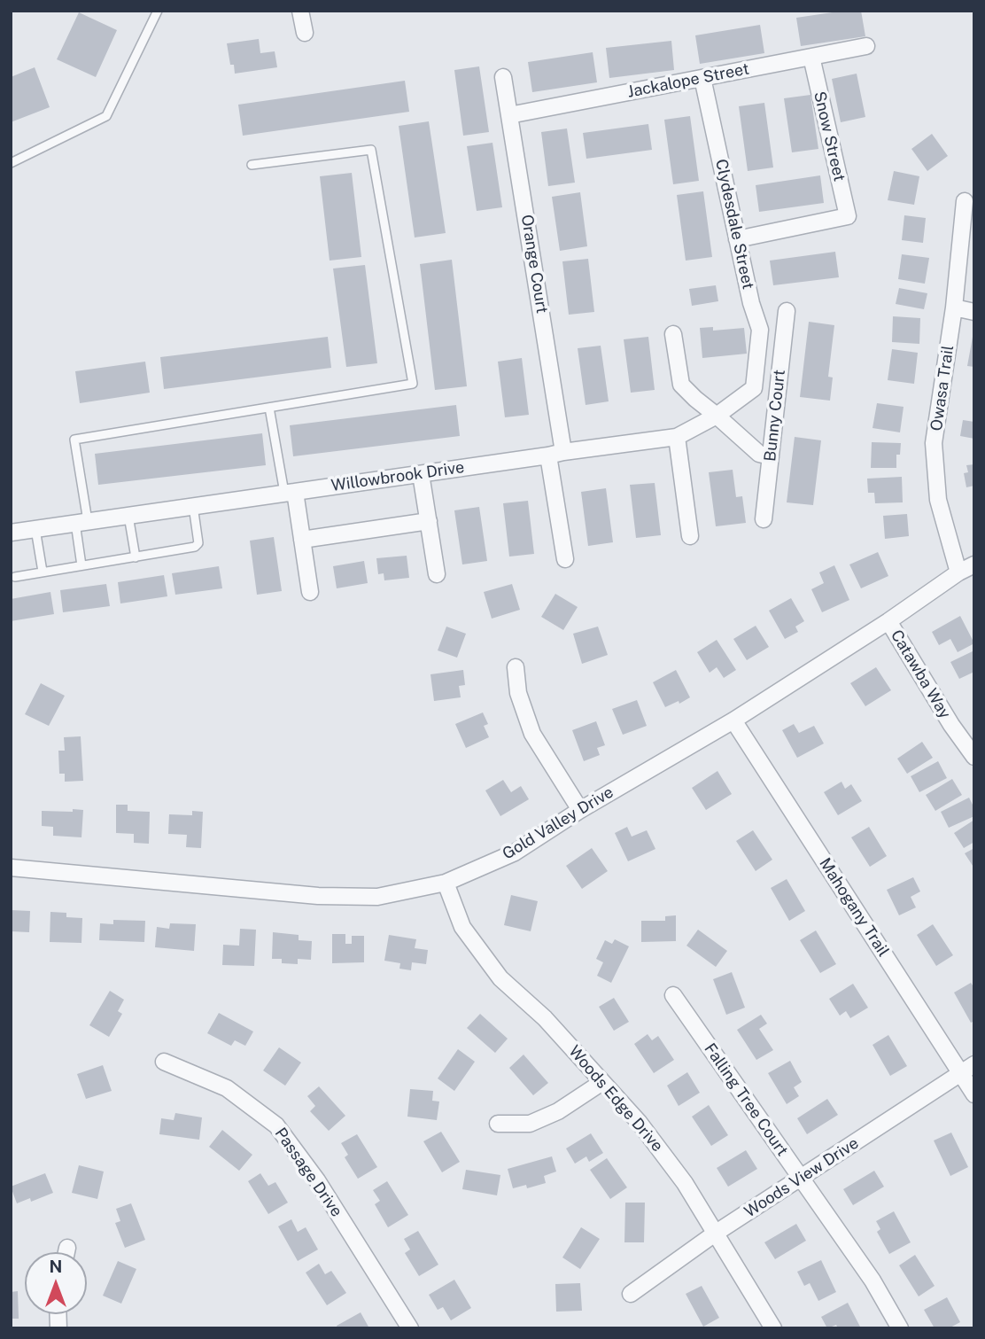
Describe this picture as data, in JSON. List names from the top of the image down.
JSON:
{
  "streets": {
    "street": [
      "Jackalope Street",
      "Snow Street",
      "Clydesdale Street",
      "Orange Court",
      "Owasa Trail",
      "Bunny Court",
      "Willowbrook Drive",
      "Catawba Way",
      "Gold Valley Drive",
      "Mahogany Trail",
      "Woods Edge Drive",
      "Falling Tree Court",
      "Passage Drive",
      "Woods View Drive"
    ]
  },
  "crossings": [
    ["Jackalope Street", "Snow Street"],
    ["Jackalope Street", "Clydesdale Street"],
    ["Jackalope Street", "Orange Court"],
    ["Snow Street", "Clydesdale Street"],
    ["Clydesdale Street", "Willowbrook Drive"],
    ["Orange Court", "Willowbrook Drive"],
    ["Owasa Trail", "Gold Valley Drive"],
    ["Catawba Way", "Gold Valley Drive"],
    ["Gold Valley Drive", "Mahogany Trail"],
    ["Gold Valley Drive", "Woods Edge Drive"],
    ["Mahogany Trail", "Woods View Drive"],
    ["Woods Edge Drive", "Woods View Drive"],
    ["Falling Tree Court", "Woods View Drive"]
  ],
  "north": "top"
}
